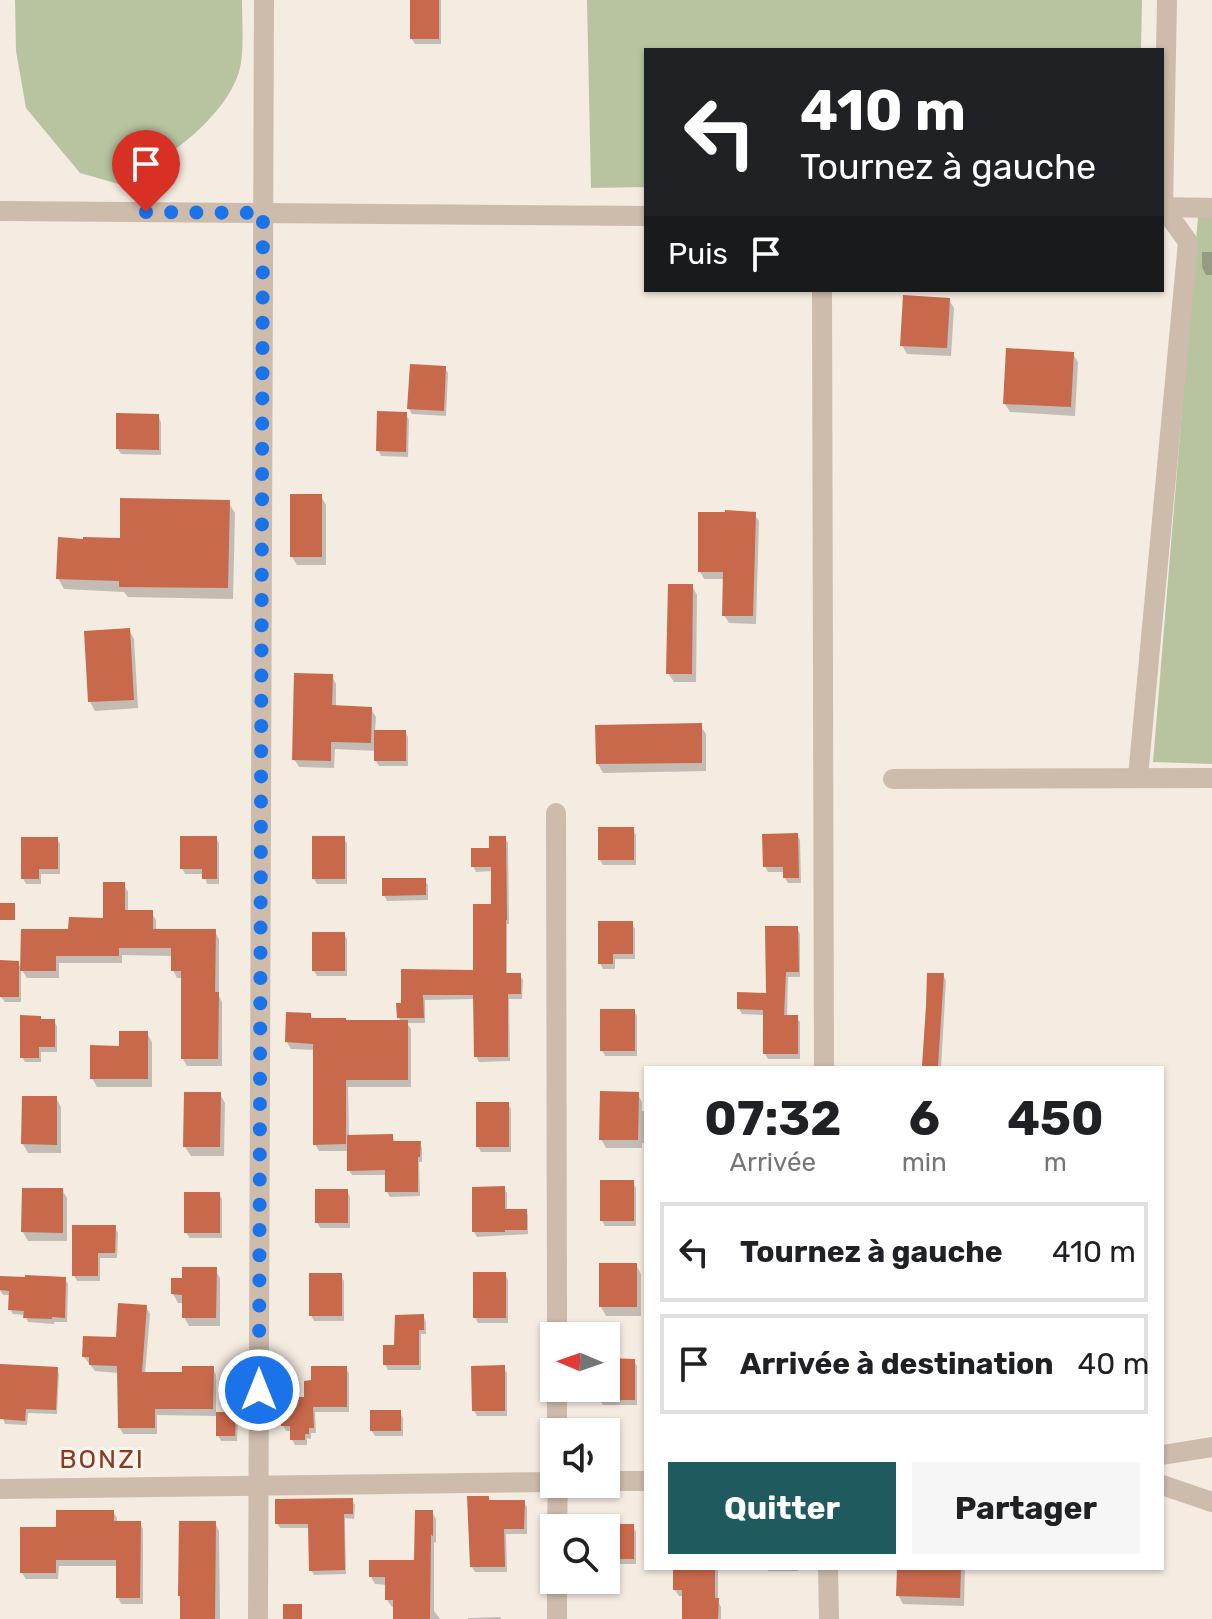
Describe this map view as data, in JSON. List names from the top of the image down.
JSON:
{
  "districts": ["BONZI"],
  "north": "left",
  "page": {
    "turn": ["410 m", "Tournez à gauche"],
    "then": "Puis",
    "eta": [
      "07:32",
      "Arrivée",
      "6",
      "min",
      "450",
      "m"
    ],
    "list": [
      {
        "name": "Tournez à gauche",
        "value": "410 m"
      },
      {
        "name": "Arrivée à destination",
        "value": "40 m"
      }
    ],
    "buttons": ["Quitter", "Partager"]
  }
}
